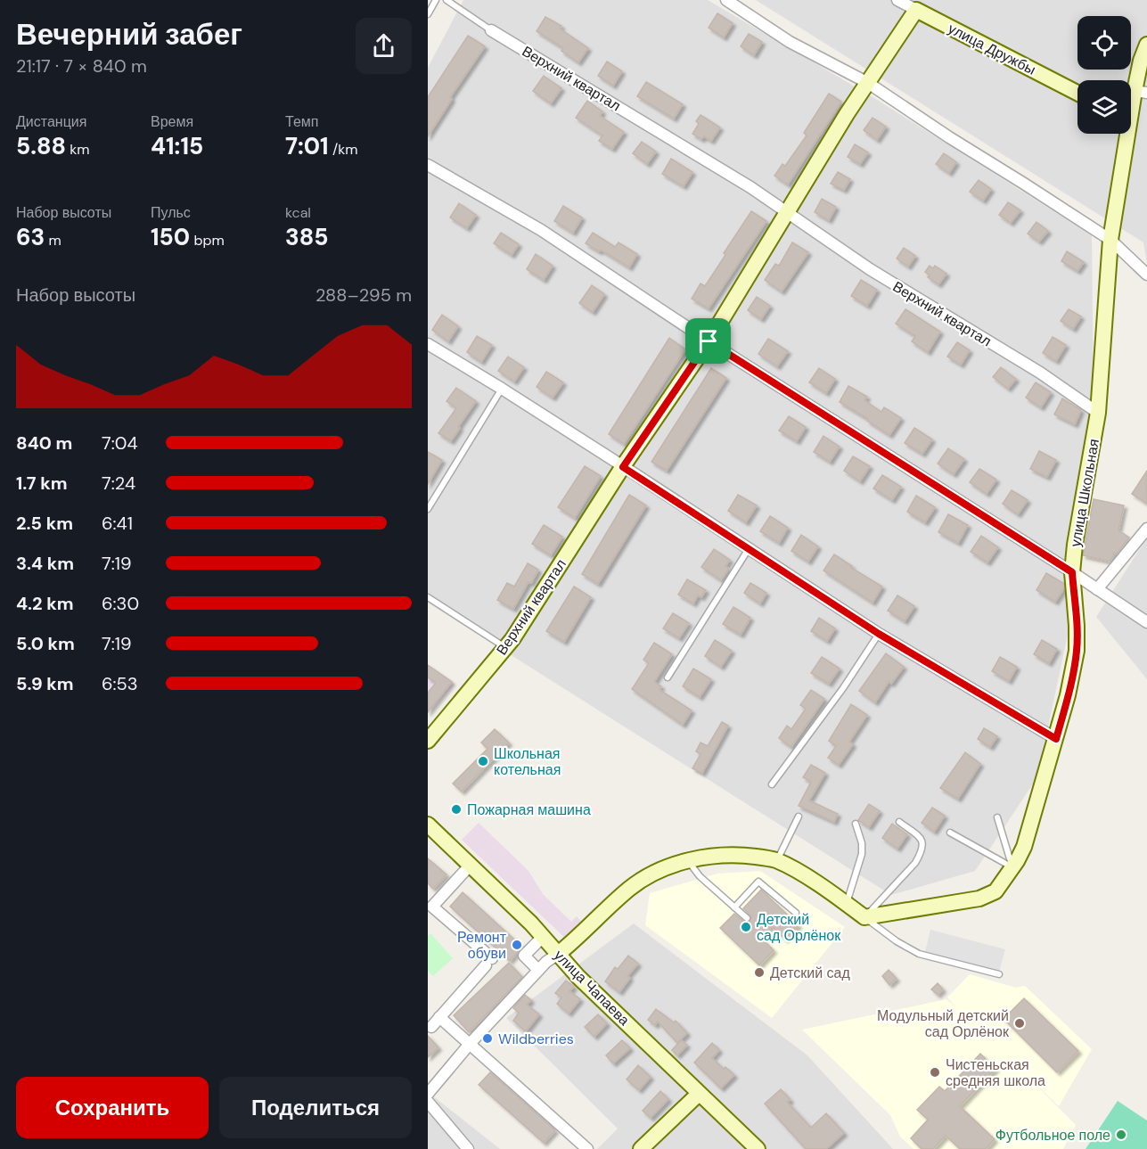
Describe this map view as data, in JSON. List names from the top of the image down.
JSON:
{
  "streets": {
    "main road": [
      "улица Дружбы",
      "Верхний квартал",
      "улица Школьная",
      "улица Чапаева"
    ]
  },
  "crossings": [
    ["улица Дружбы", "Верхний квартал"],
    ["Верхний квартал", "улица Школьная"]
  ],
  "places": [
    "Школьная котельная",
    "Пожарная машина",
    "Детский сад Орлёнок",
    "Ремонт обуви",
    "Детский сад",
    "Модульный детский сад Орлёнок",
    "Wildberries",
    "Чистеньская средняя школа",
    "Футбольное поле"
  ],
  "page": {
    "heading": ["Вечерний забег", "21:17 · 7 × 840 m"],
    "stats": [
      ["Дистанция", "5.88 km"],
      ["Время", "41:15"],
      ["Темп", "7:01 /km"],
      ["Набор высоты", "63 m"],
      ["Пульс", "150 bpm"],
      ["kcal", "385"]
    ],
    "chart": ["Набор высоты", "288–295 m"],
    "list": [
      {
        "name": "840 m",
        "note": "7:04"
      },
      {
        "name": "1.7 km",
        "note": "7:24"
      },
      {
        "name": "2.5 km",
        "note": "6:41"
      },
      {
        "name": "3.4 km",
        "note": "7:19"
      },
      {
        "name": "4.2 km",
        "note": "6:30"
      },
      {
        "name": "5.0 km",
        "note": "7:19"
      },
      {
        "name": "5.9 km",
        "note": "6:53"
      }
    ],
    "buttons": ["Сохранить", "Поделиться"]
  }
}
